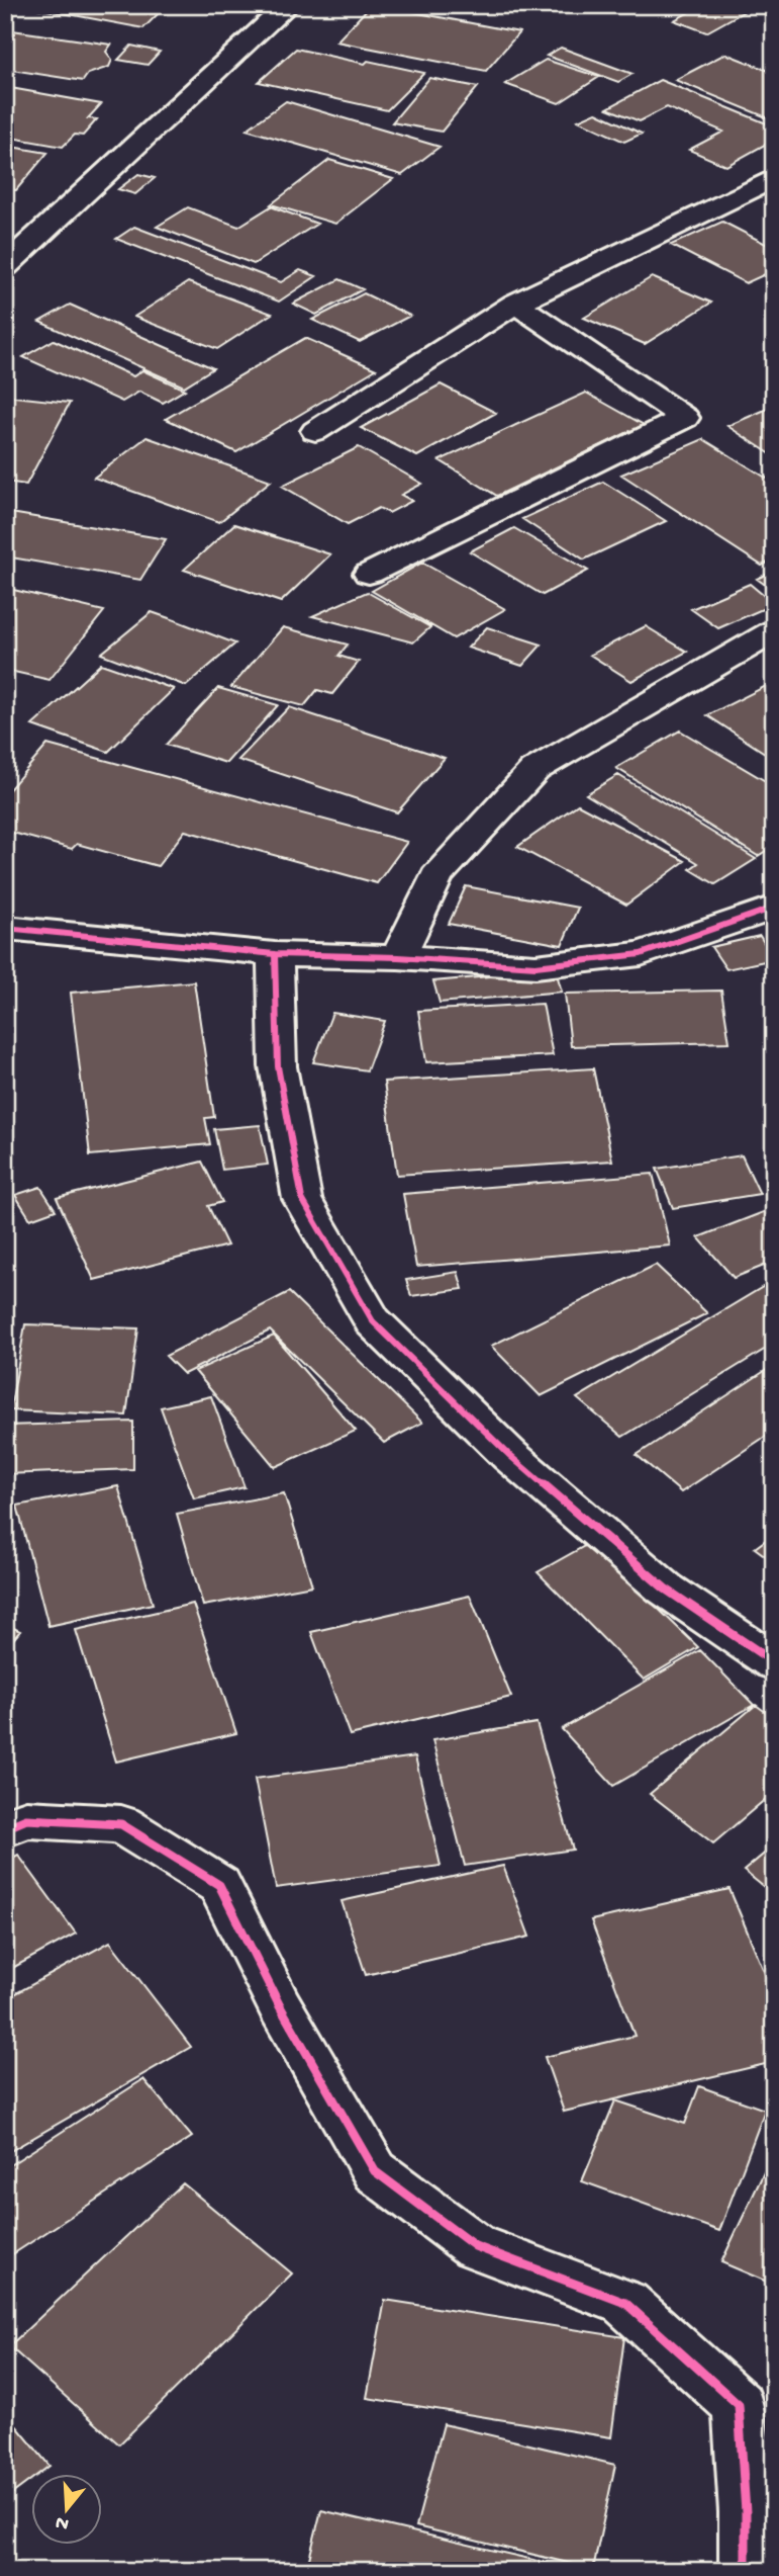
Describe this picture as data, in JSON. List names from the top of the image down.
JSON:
{
  "north": "bottom"
}
